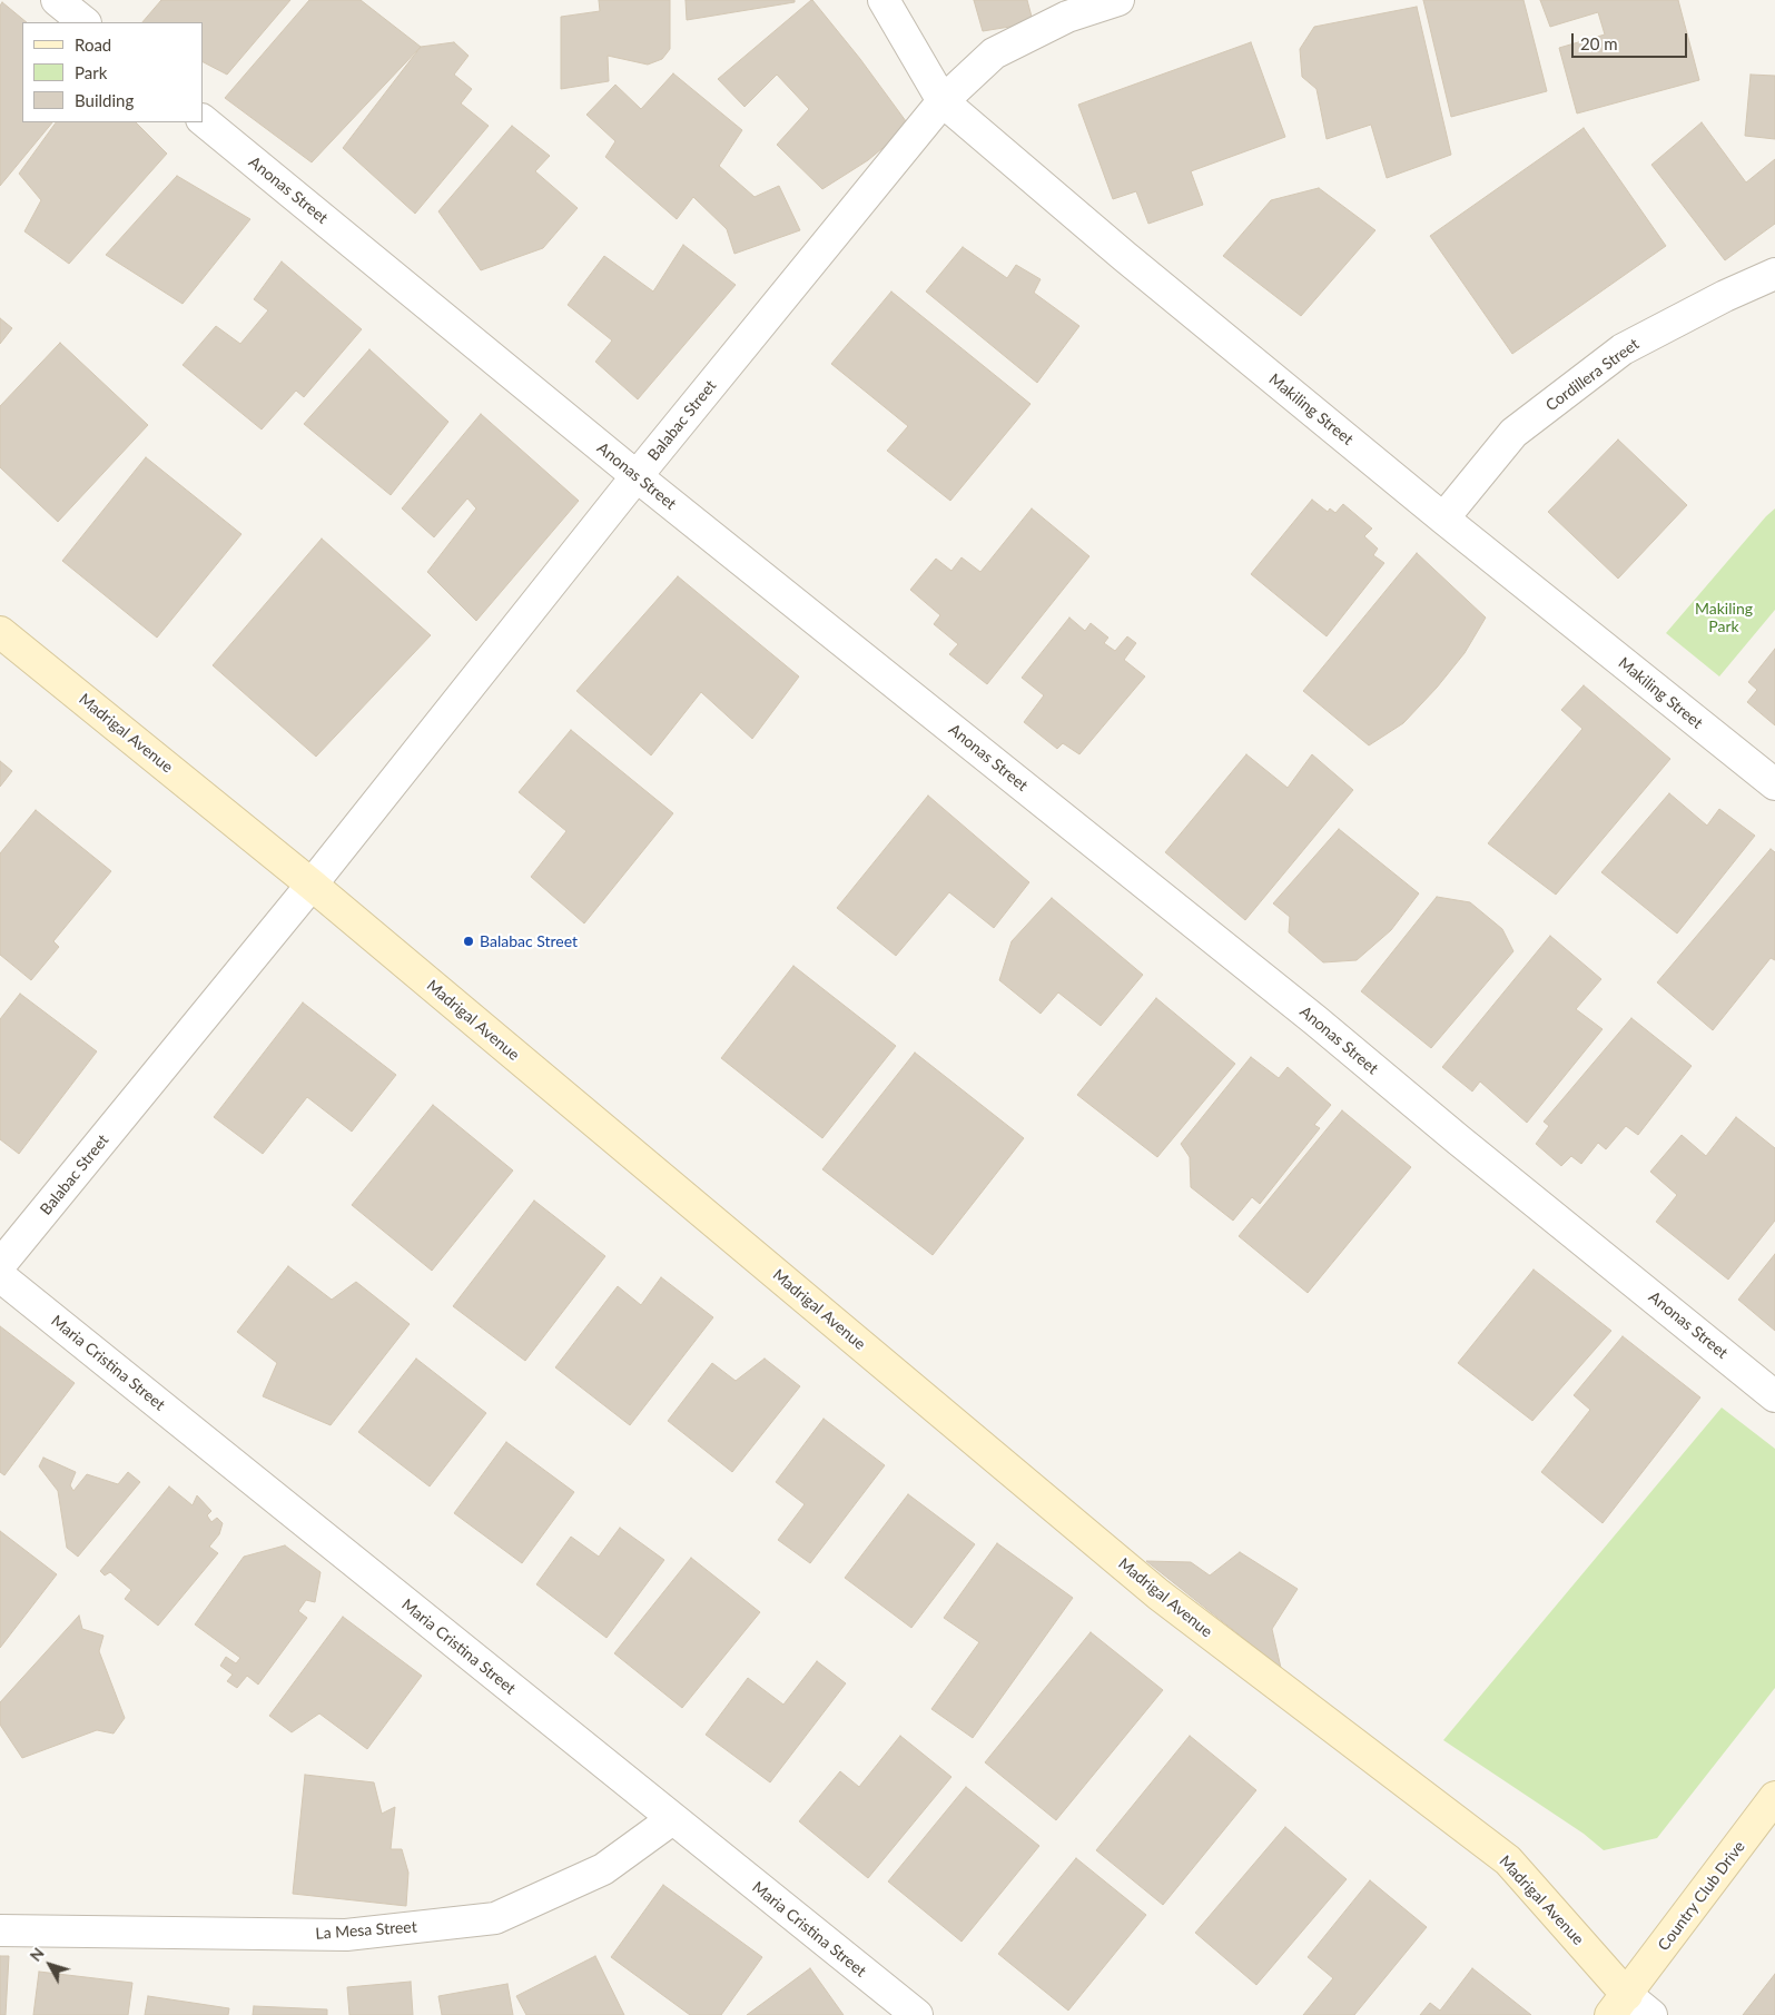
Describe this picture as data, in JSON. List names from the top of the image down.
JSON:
{
  "streets": {
    "street": [
      "Anonas Street",
      "Cordillera Street",
      "Makiling Street",
      "Balabac Street",
      "Madrigal Avenue",
      "Maria Cristina Street",
      "Country Club Drive",
      "La Mesa Street"
    ]
  },
  "crossings": [
    ["Anonas Street", "Balabac Street"],
    ["Cordillera Street", "Makiling Street"],
    ["Makiling Street", "Balabac Street"],
    ["Balabac Street", "Madrigal Avenue"],
    ["Madrigal Avenue", "Country Club Drive"],
    ["Maria Cristina Street", "La Mesa Street"]
  ],
  "parks": ["Makiling Park"],
  "places": ["Balabac Street"],
  "legend": ["Road", "Park", "Building"],
  "scale_bar": "20 m",
  "north": "top left"
}
